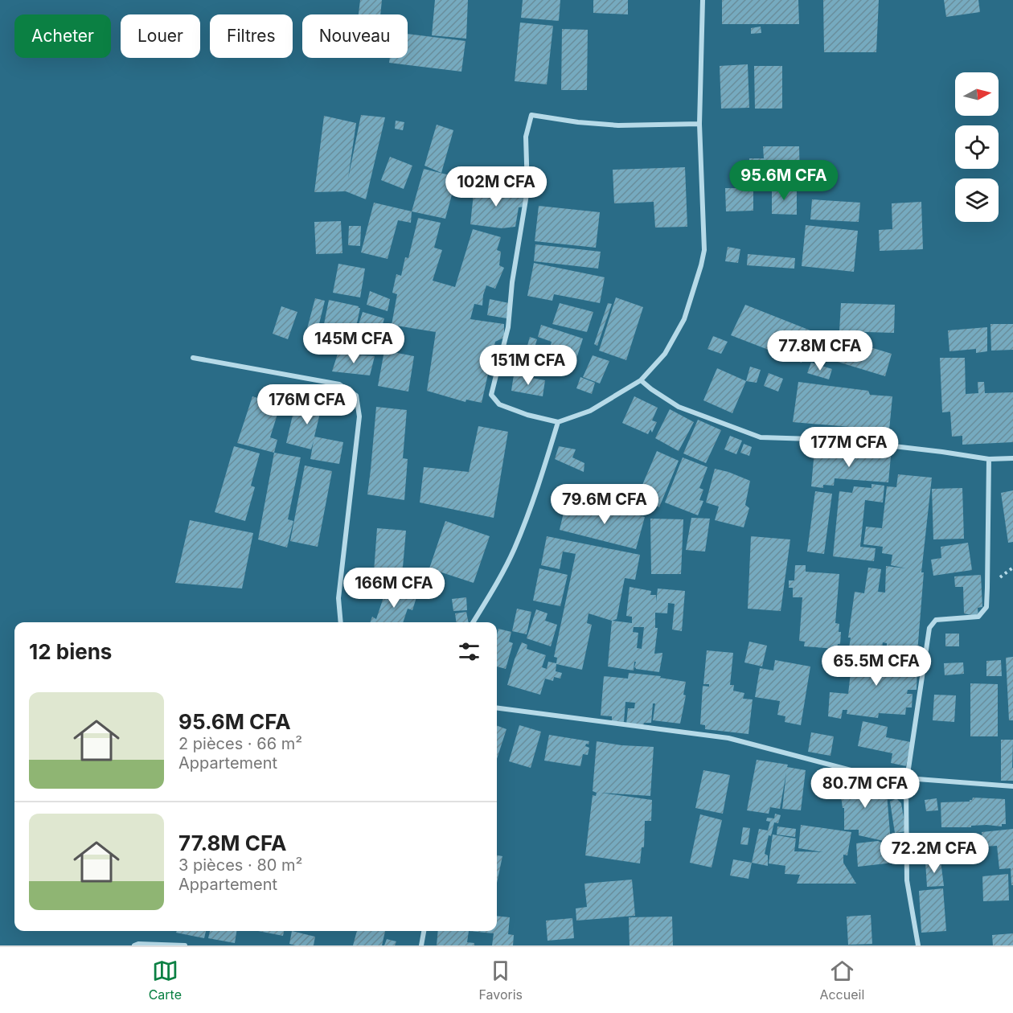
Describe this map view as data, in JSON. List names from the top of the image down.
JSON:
{
  "north": "right",
  "page": {
    "chip": [
      "Acheter",
      "Louer",
      "Filtres",
      "Nouveau"
    ],
    "price": [
      "95.6M CFA",
      "102M CFA",
      "145M CFA",
      "77.8M CFA",
      "151M CFA",
      "176M CFA",
      "177M CFA",
      "79.6M CFA",
      "166M CFA",
      "65.5M CFA",
      "80.7M CFA",
      "72.2M CFA"
    ],
    "heading": "12 biens",
    "list": [
      {
        "name": "95.6M CFA",
        "note": "2 pièces · 66 m² · Appartement"
      },
      {
        "name": "77.8M CFA",
        "note": "3 pièces · 80 m² · Appartement"
      }
    ],
    "tabs": ["Carte", "Favoris", "Accueil"]
  }
}
